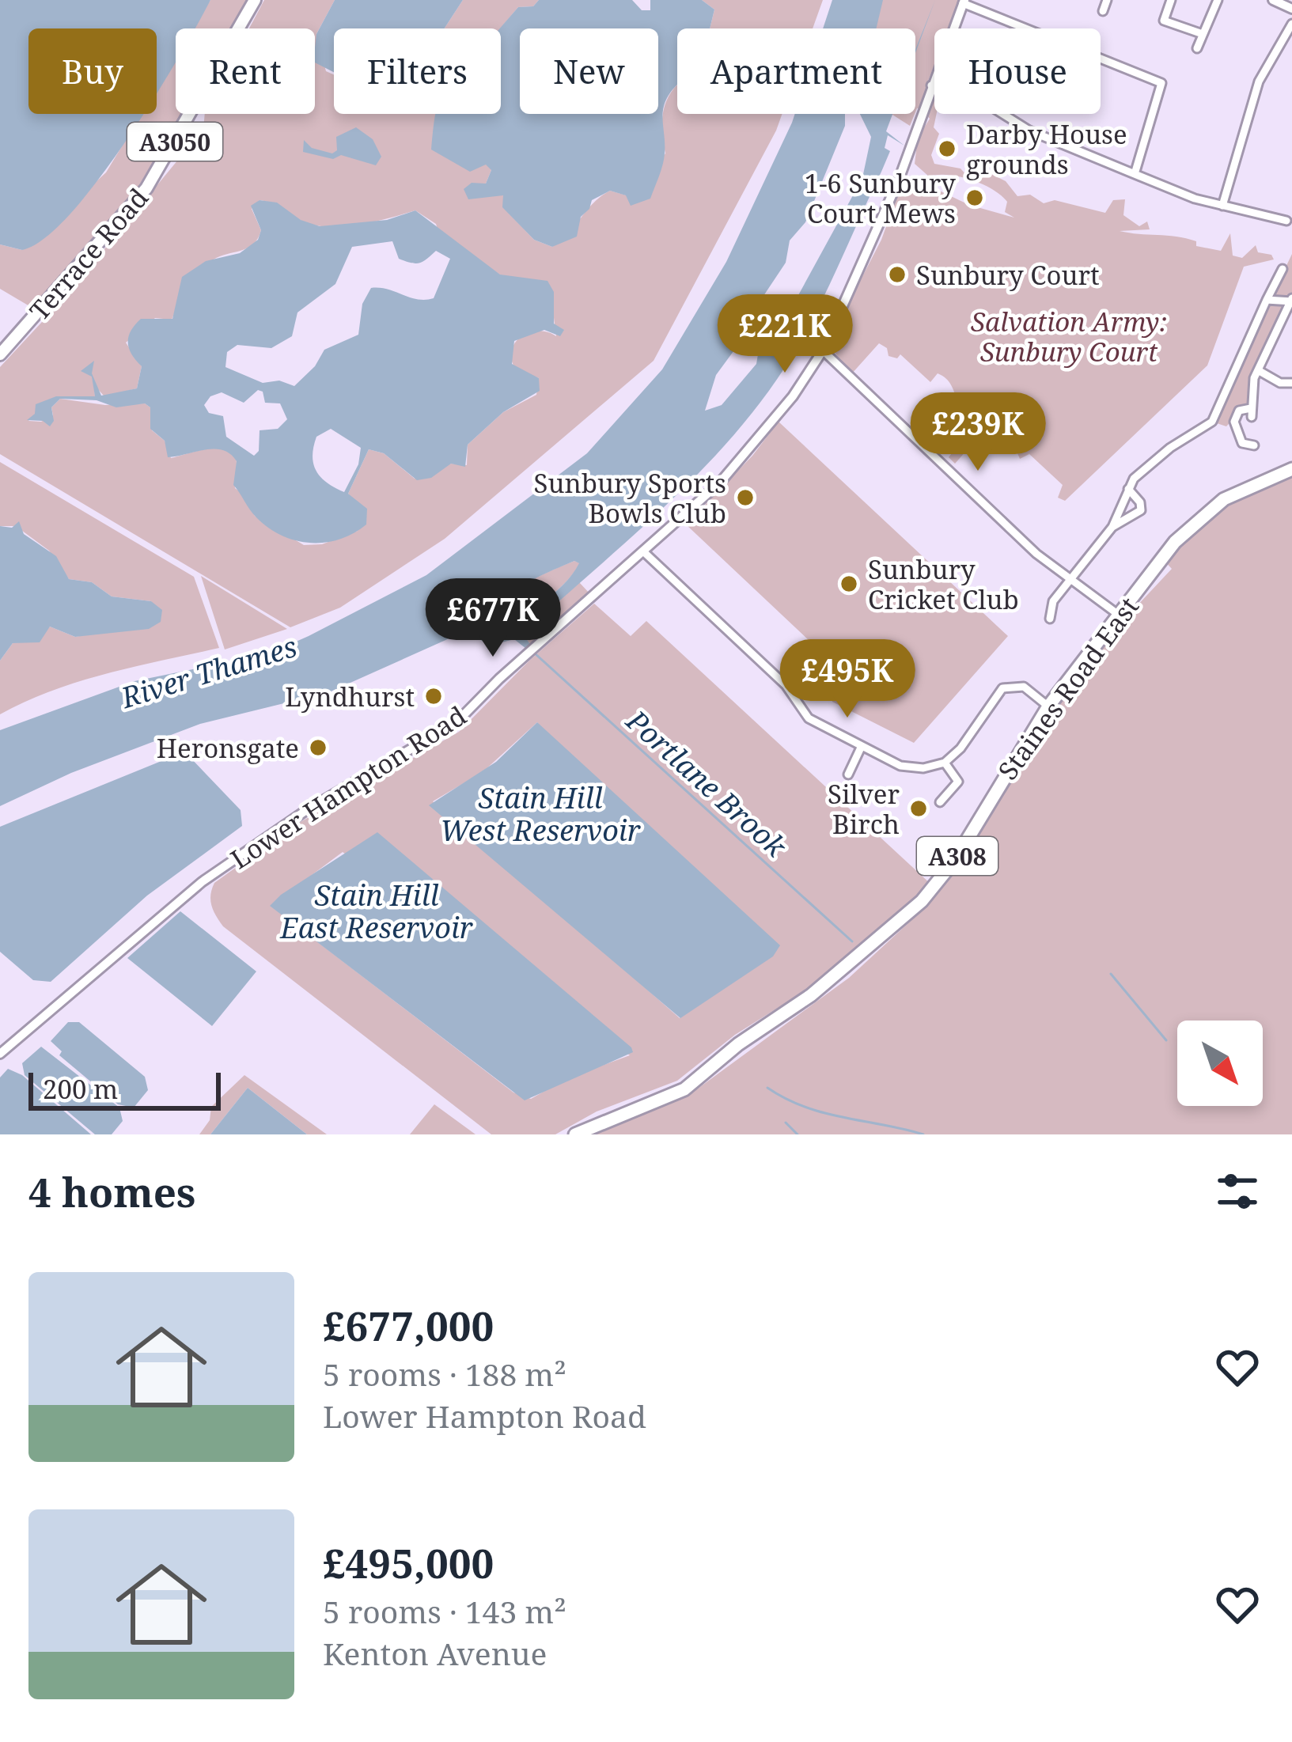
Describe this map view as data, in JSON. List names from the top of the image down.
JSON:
{
  "streets": {
    "highway": ["Staines Road East", "A308"],
    "main road": ["A3050", "Terrace Road"],
    "street": ["Lower Hampton Road"]
  },
  "water": [
    "River Thames",
    "Portlane Brook",
    "Stain Hill West Reservoir",
    "Stain Hill East Reservoir"
  ],
  "parks": ["Salvation Army: Sunbury Court"],
  "places": [
    "Darby House grounds",
    "1-6 Sunbury Court Mews",
    "Sunbury Court",
    "Sunbury Sports Bowls Club",
    "Sunbury Cricket Club",
    "Lyndhurst",
    "Heronsgate",
    "Silver Birch"
  ],
  "scale_bar": "200 m",
  "north": "bottom right",
  "page": {
    "chip": [
      "Buy",
      "Rent",
      "Filters",
      "New",
      "Apartment",
      "House"
    ],
    "price": [
      "£221K",
      "£239K",
      "£677K",
      "£495K"
    ],
    "scale": "200 m",
    "heading": "4 homes",
    "list": [
      {
        "name": "£677,000",
        "note": "5 rooms · 188 m² · Lower Hampton Road"
      },
      {
        "name": "£495,000",
        "note": "5 rooms · 143 m² · Kenton Avenue"
      }
    ]
  }
}
